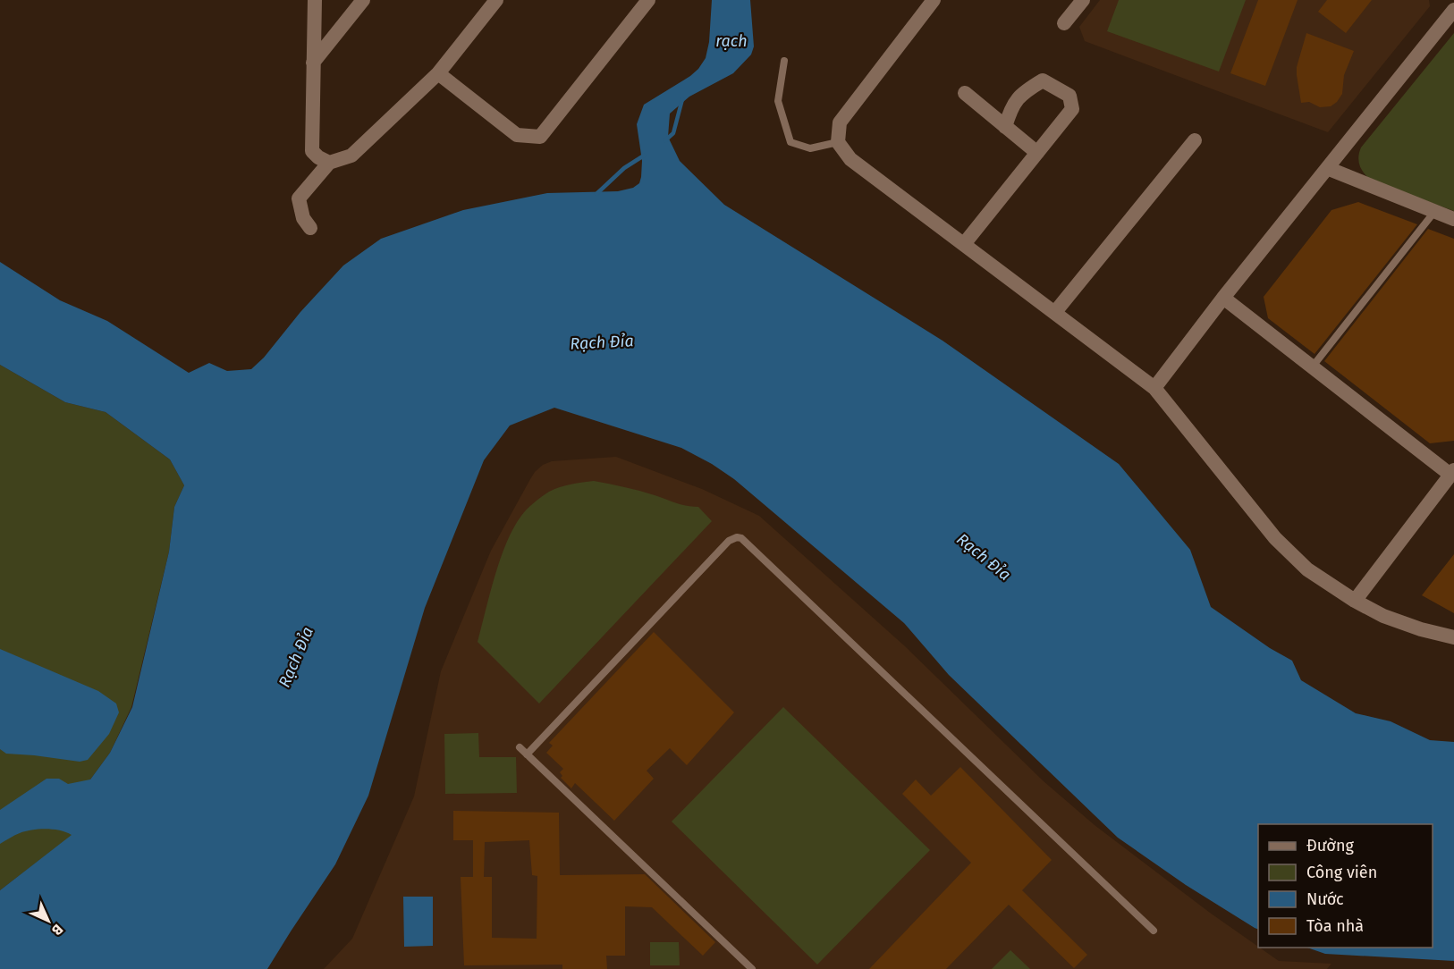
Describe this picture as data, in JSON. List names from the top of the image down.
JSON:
{
  "water": ["rạch", "Rạch Đỉa"],
  "legend": [
    "Đường",
    "Công viên",
    "Nước",
    "Tòa nhà"
  ],
  "north": "bottom right"
}
